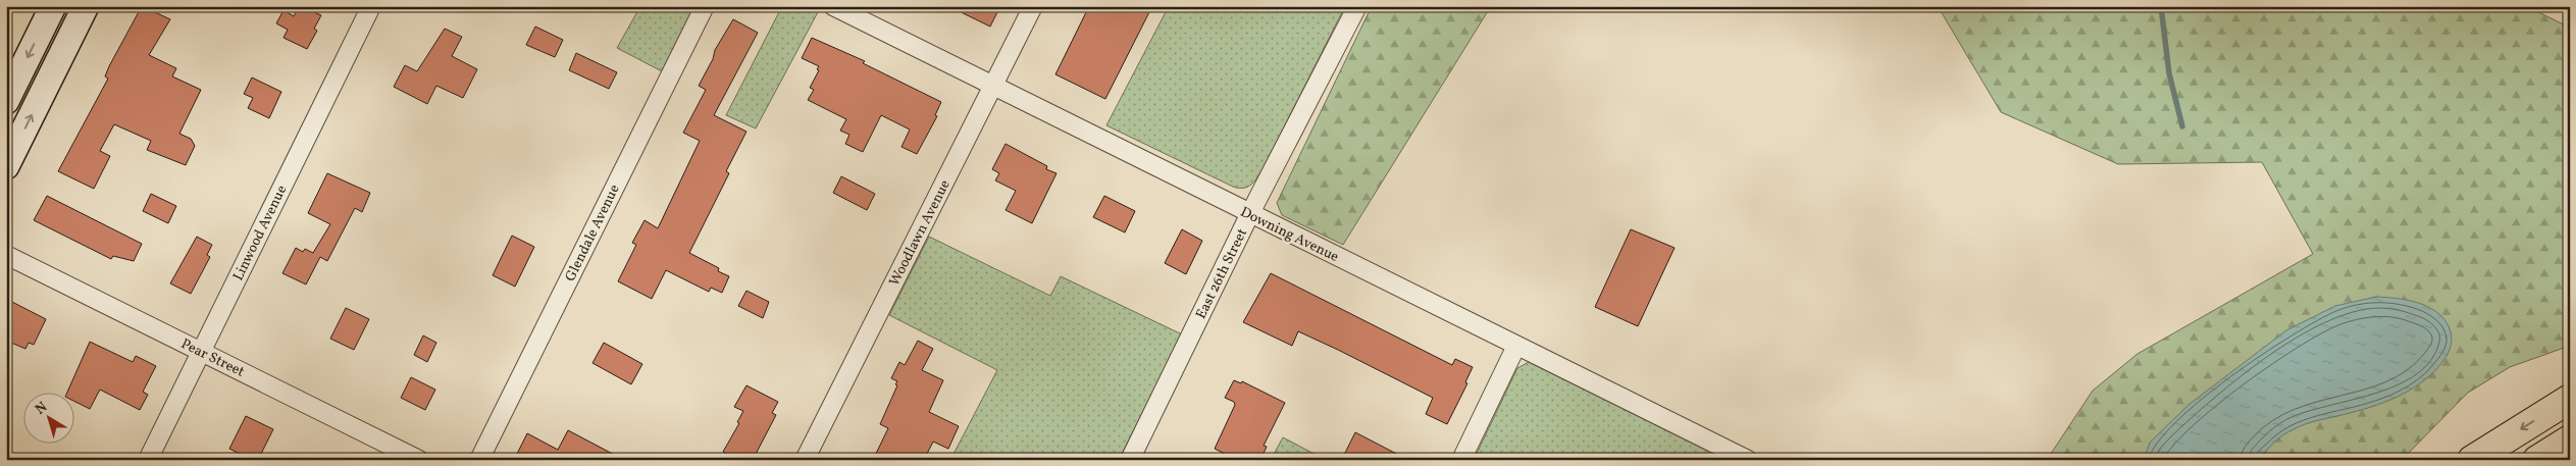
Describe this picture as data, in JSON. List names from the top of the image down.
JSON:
{
  "streets": {
    "street": [
      "Linwood Avenue",
      "Glendale Avenue",
      "Woodlawn Avenue",
      "Downing Avenue",
      "East 26th Street",
      "Pear Street"
    ]
  },
  "crossings": [
    ["Linwood Avenue", "Pear Street"],
    ["Woodlawn Avenue", "Downing Avenue"],
    ["Downing Avenue", "East 26th Street"]
  ],
  "north": "top left"
}
